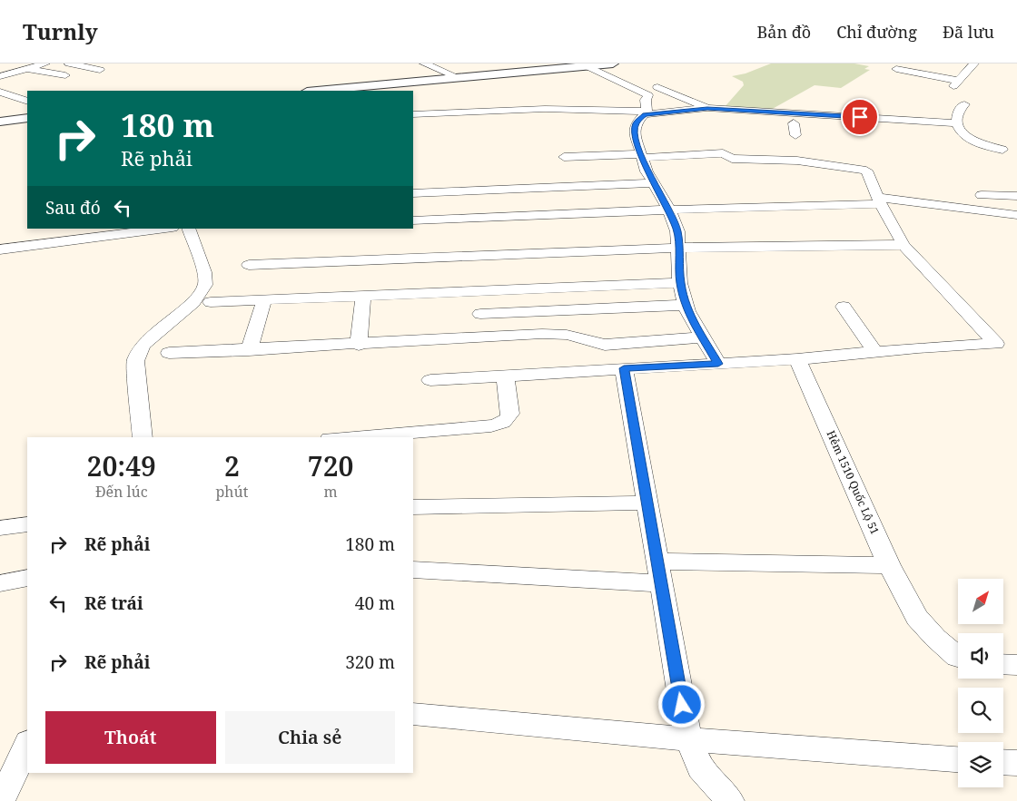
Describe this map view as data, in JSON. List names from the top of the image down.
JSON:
{
  "streets": {
    "street": ["Hẻm 1510 Quốc Lộ 51"]
  },
  "north": "top right",
  "page": {
    "header": "Turnly",
    "nav": ["Bản đồ", "Chỉ đường", "Đã lưu"],
    "turn": ["180 m", "Rẽ phải"],
    "then": "Sau đó",
    "eta": [
      "20:49",
      "Đến lúc",
      "2",
      "phút",
      "720",
      "m"
    ],
    "list": [
      {
        "name": "Rẽ phải",
        "value": "180 m"
      },
      {
        "name": "Rẽ trái",
        "value": "40 m"
      },
      {
        "name": "Rẽ phải",
        "value": "320 m"
      }
    ],
    "buttons": ["Thoát", "Chia sẻ"]
  }
}
